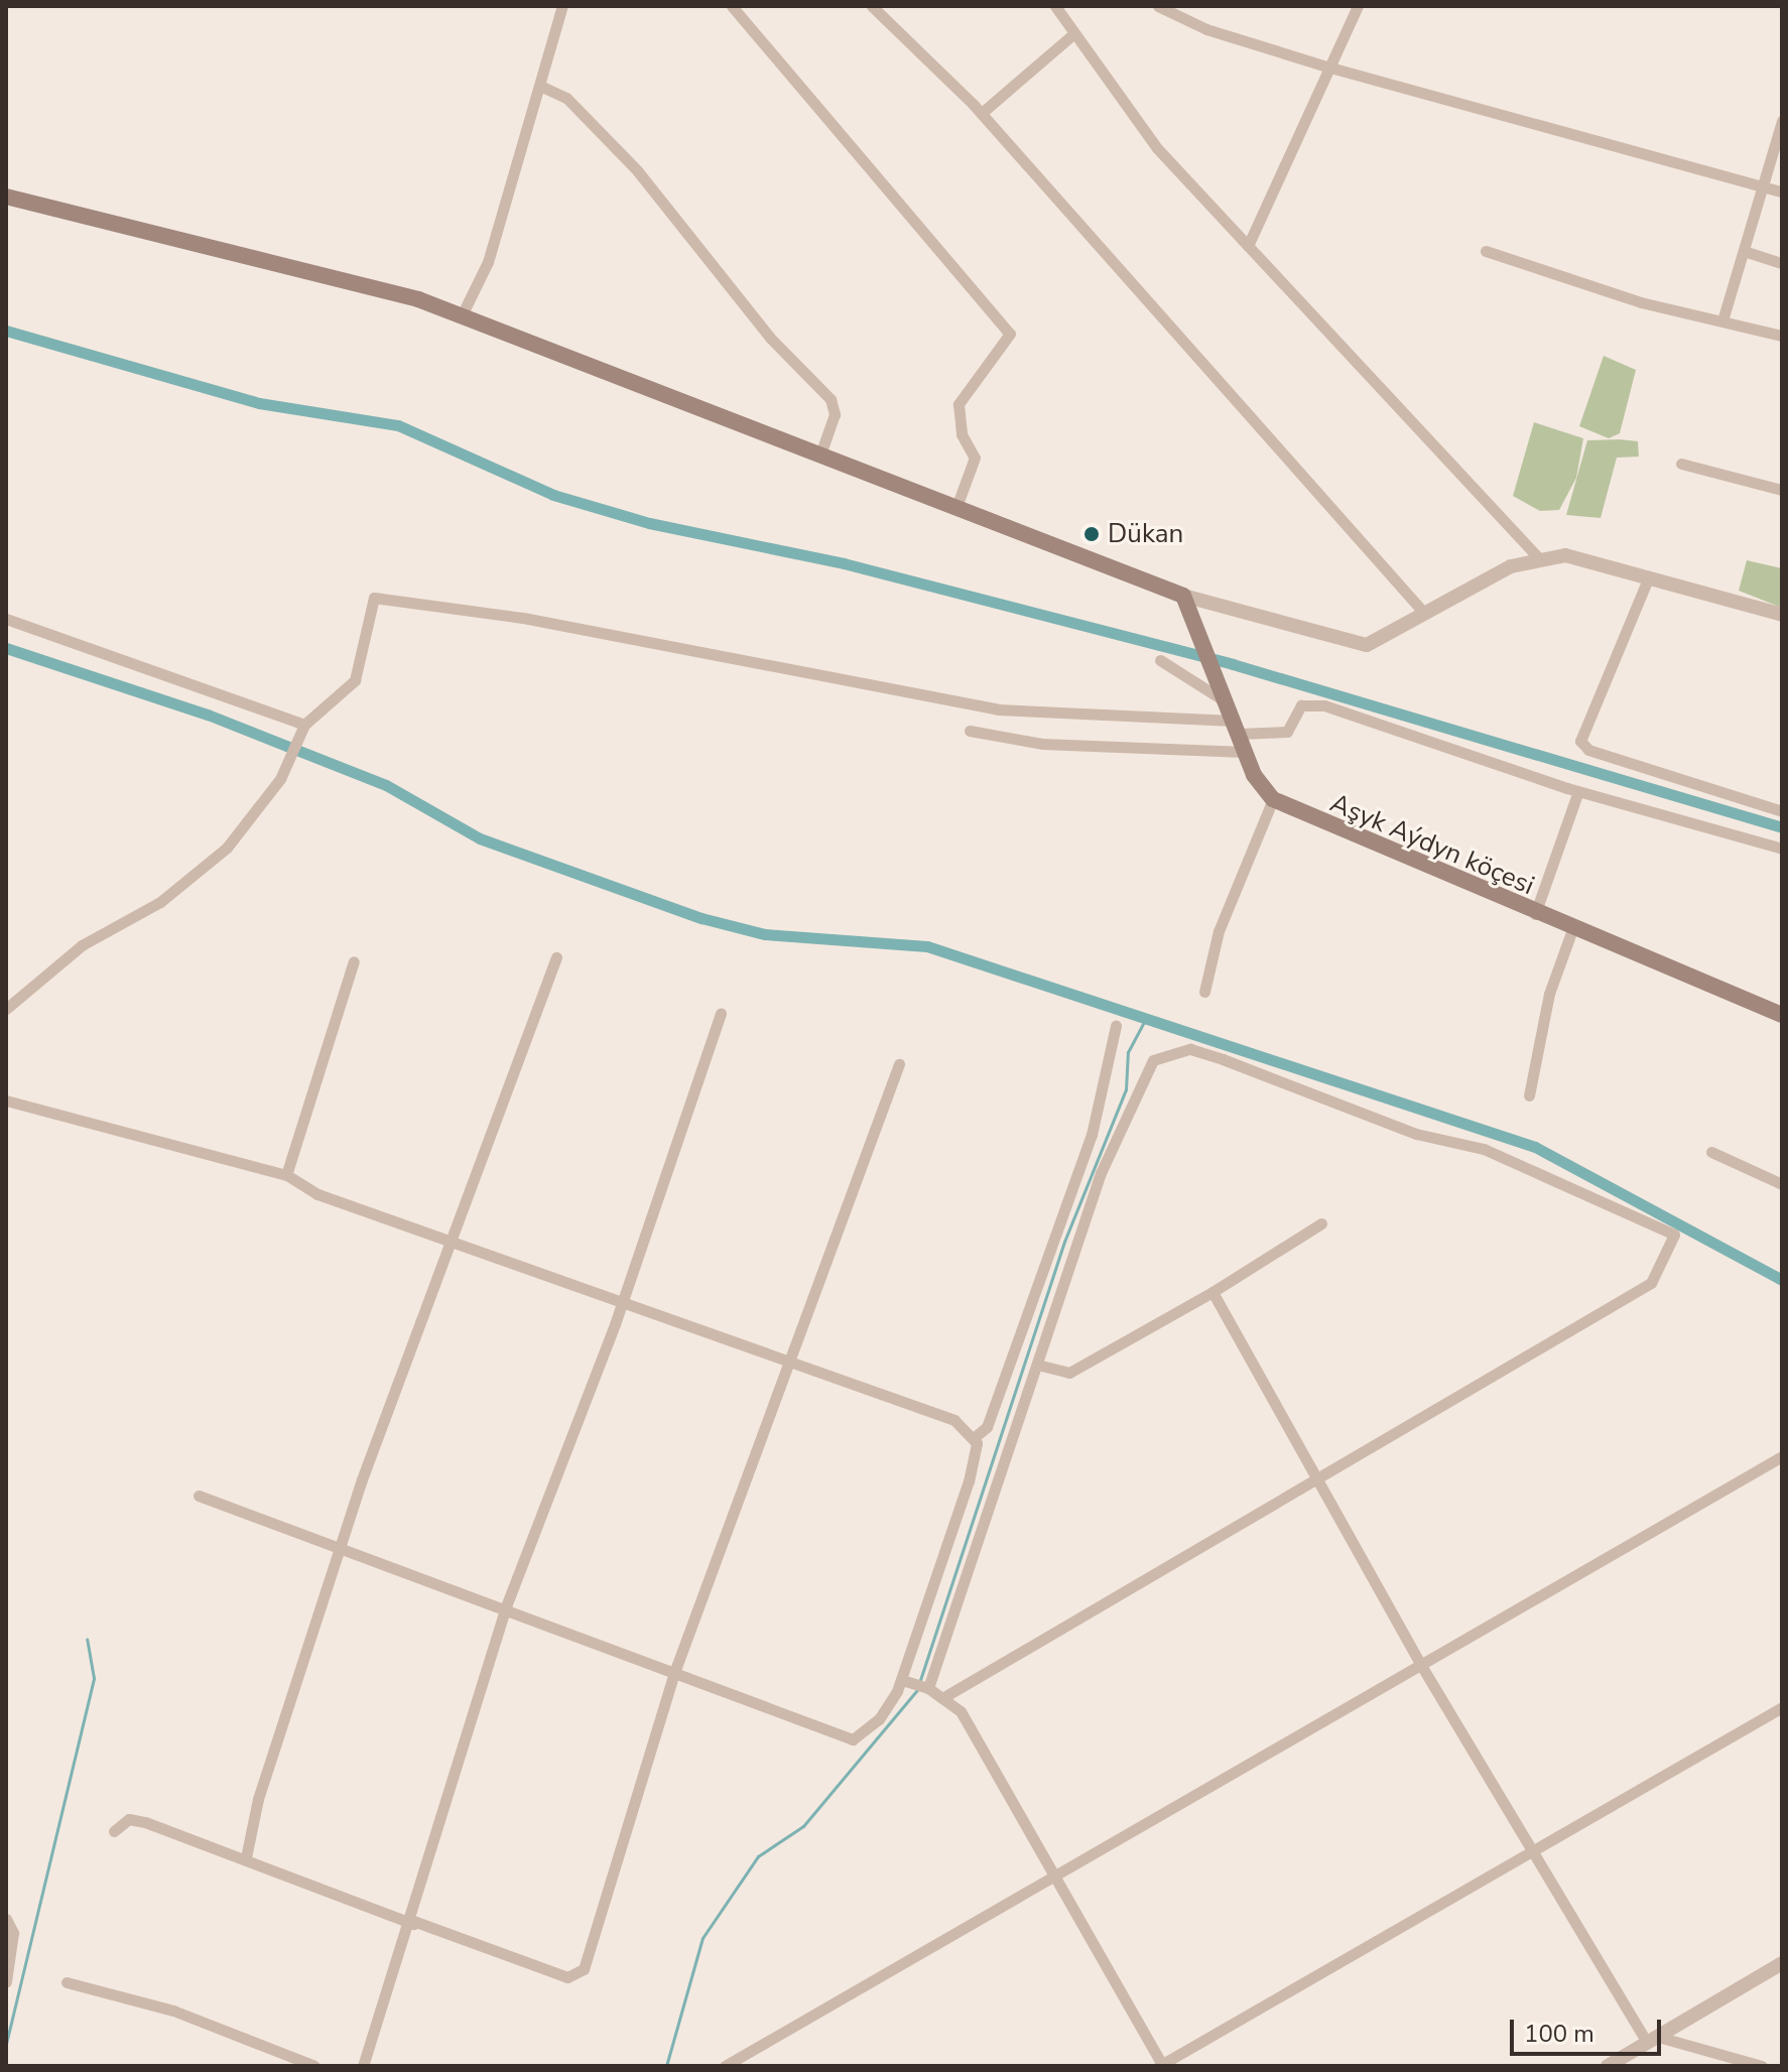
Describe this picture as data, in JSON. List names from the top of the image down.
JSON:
{
  "streets": {
    "main road": ["Aşyk Aýdyn köçesi"]
  },
  "places": ["Dükan"],
  "scale_bar": "100 m"
}
